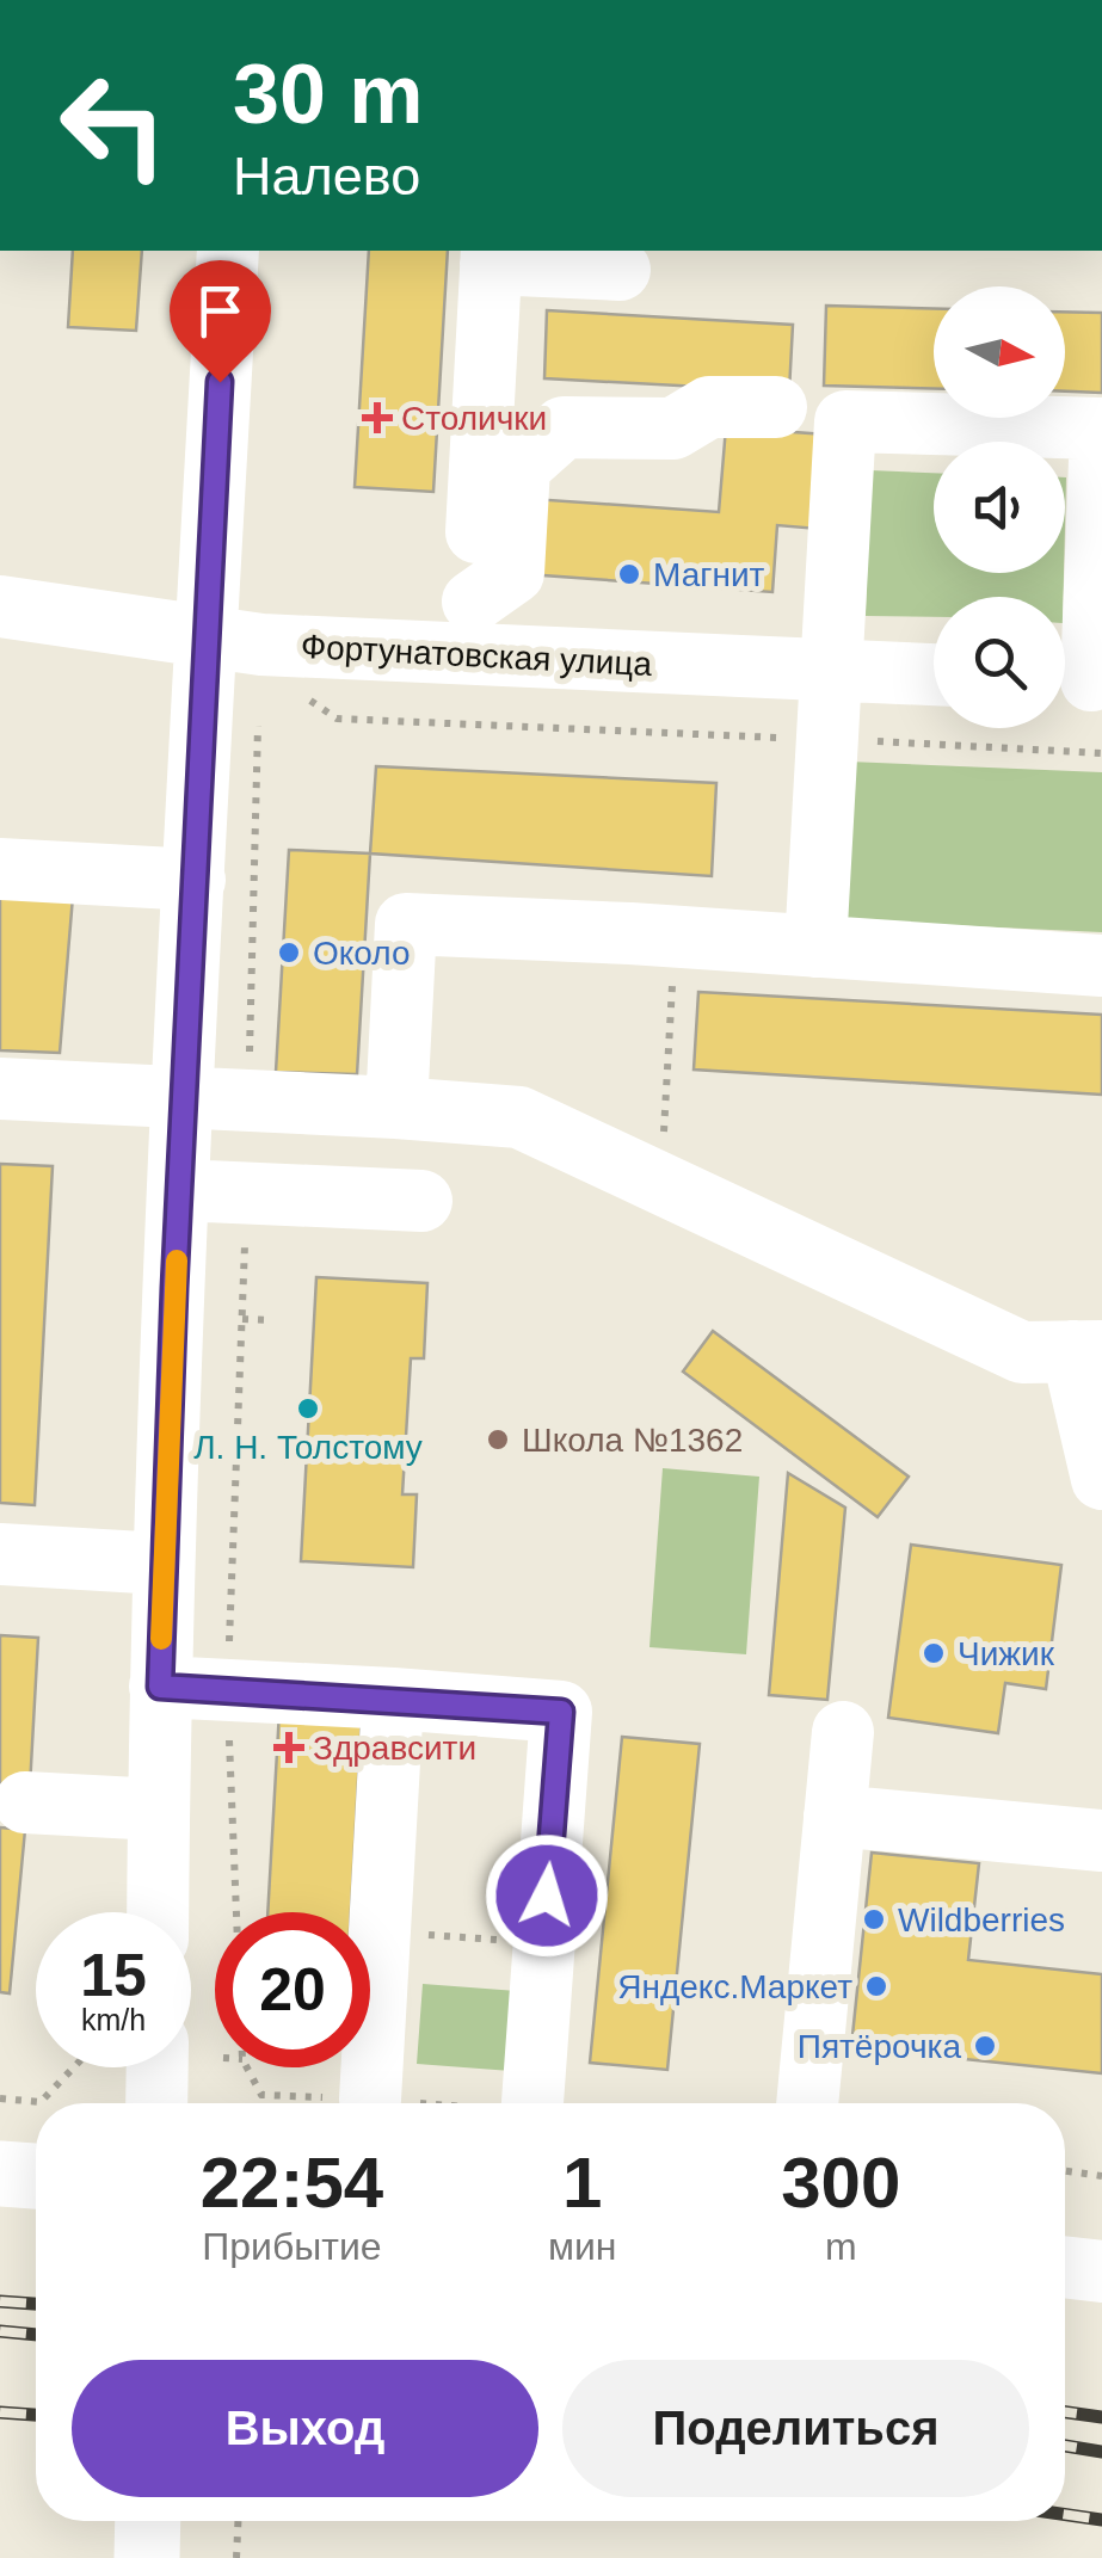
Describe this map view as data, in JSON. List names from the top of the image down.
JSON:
{
  "streets": {
    "street": ["Фортунатовская улица"]
  },
  "places": {
    "health": ["Столички", "Здравсити"],
    "other": [
      "Магнит",
      "Около",
      "Л. Н. Толстому",
      "Школа №1362",
      "Чижик",
      "Wildberries",
      "Яндекс.Маркет",
      "Пятёрочка"
    ]
  },
  "north": "right",
  "page": {
    "turn": ["30 m", "Налево"],
    "speed": "15 km/h",
    "limit": "20",
    "eta": [
      "22:54",
      "Прибытие",
      "1",
      "мин",
      "300",
      "m"
    ],
    "buttons": ["Выход", "Поделиться"]
  }
}
